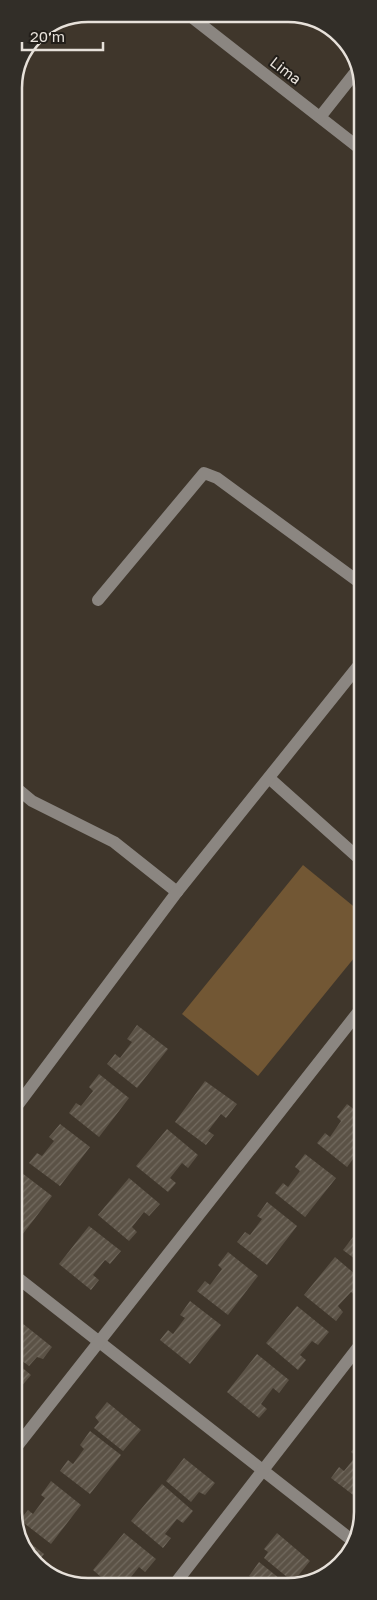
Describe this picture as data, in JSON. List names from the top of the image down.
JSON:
{
  "streets": {
    "street": ["Lima"]
  },
  "scale_bar": "20 m"
}
